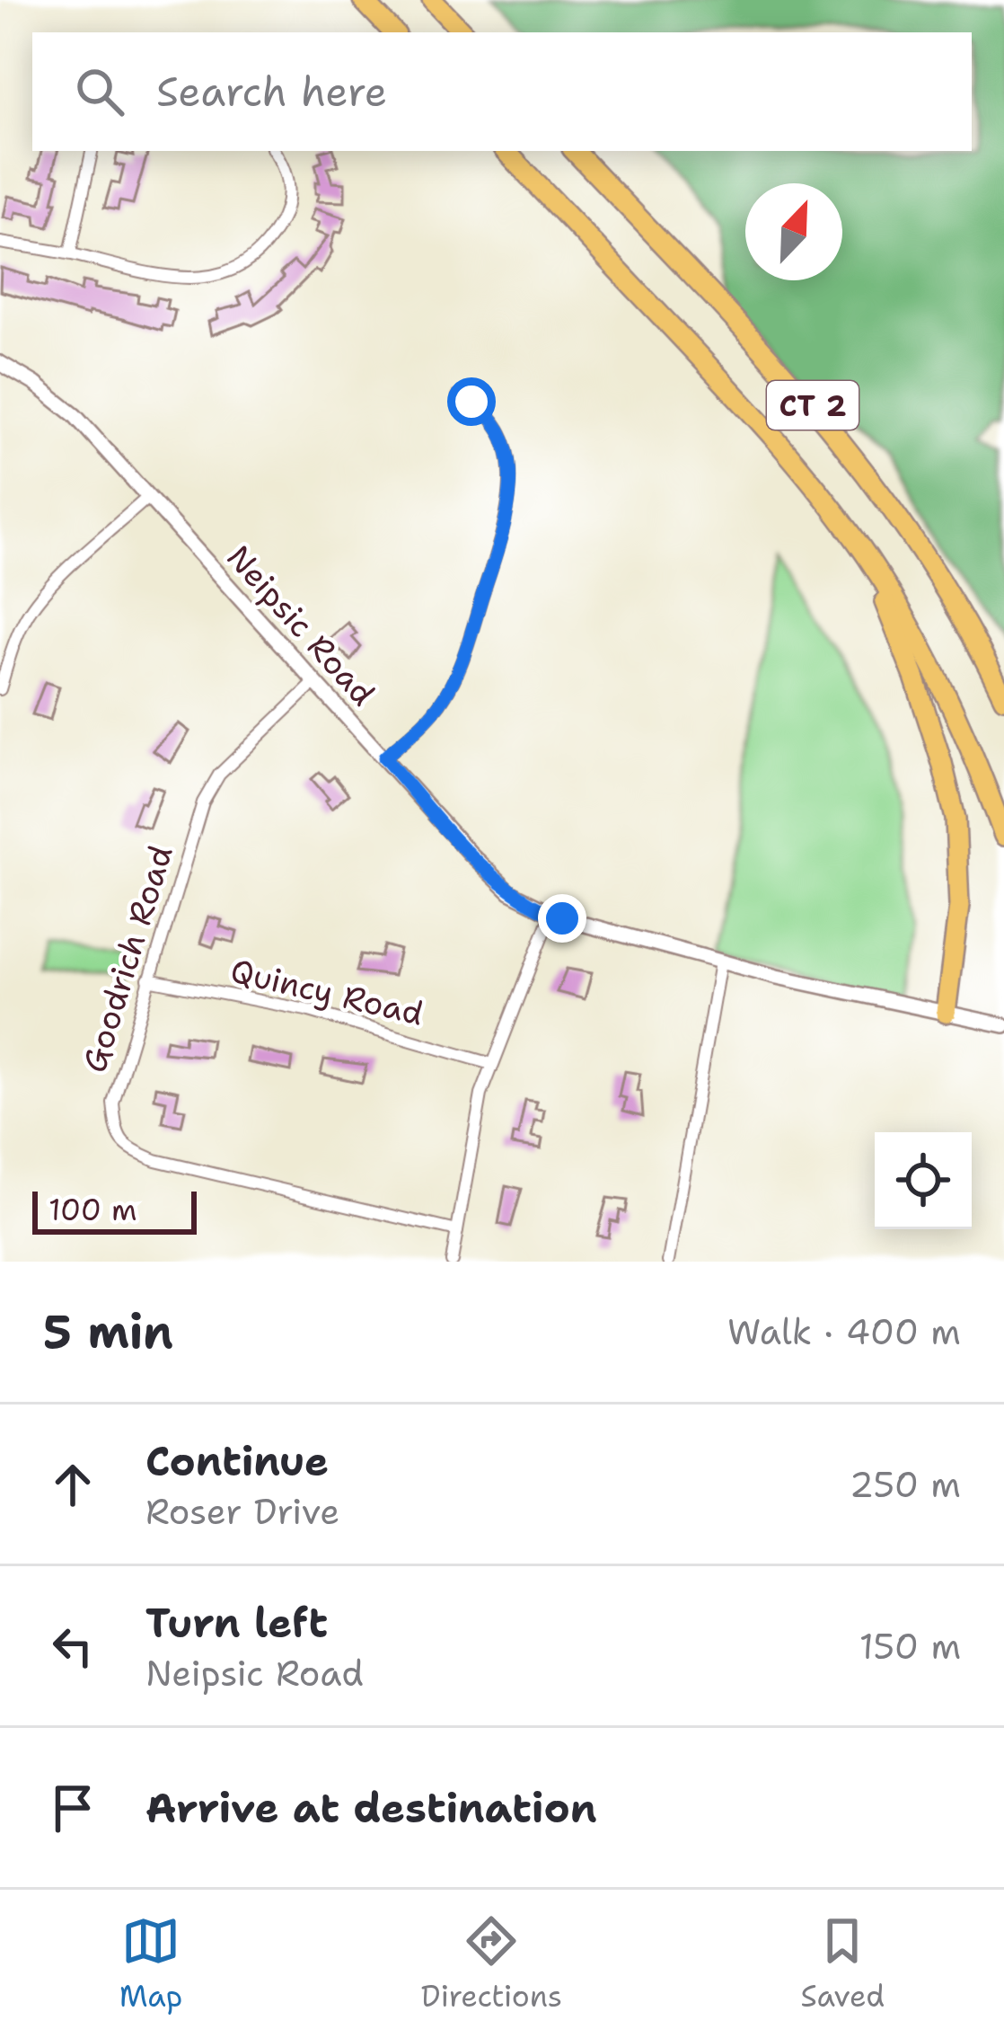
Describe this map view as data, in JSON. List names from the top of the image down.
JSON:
{
  "streets": {
    "highway": ["CT 2"],
    "street": ["Neipsic Road", "Goodrich Road", "Quincy Road"]
  },
  "crossings": [
    ["Neipsic Road", "Goodrich Road"],
    ["Goodrich Road", "Quincy Road"]
  ],
  "scale_bar": "100 m",
  "north": "top right",
  "page": {
    "search": "Search here",
    "scale": "100 m",
    "heading": ["5 min", "Walk · 400 m"],
    "list": [
      ["Continue", "Roser Drive", "250 m"],
      ["Turn left", "Neipsic Road", "150 m"],
      "Arrive at destination"
    ],
    "nav": ["Map", "Directions", "Saved"]
  }
}
